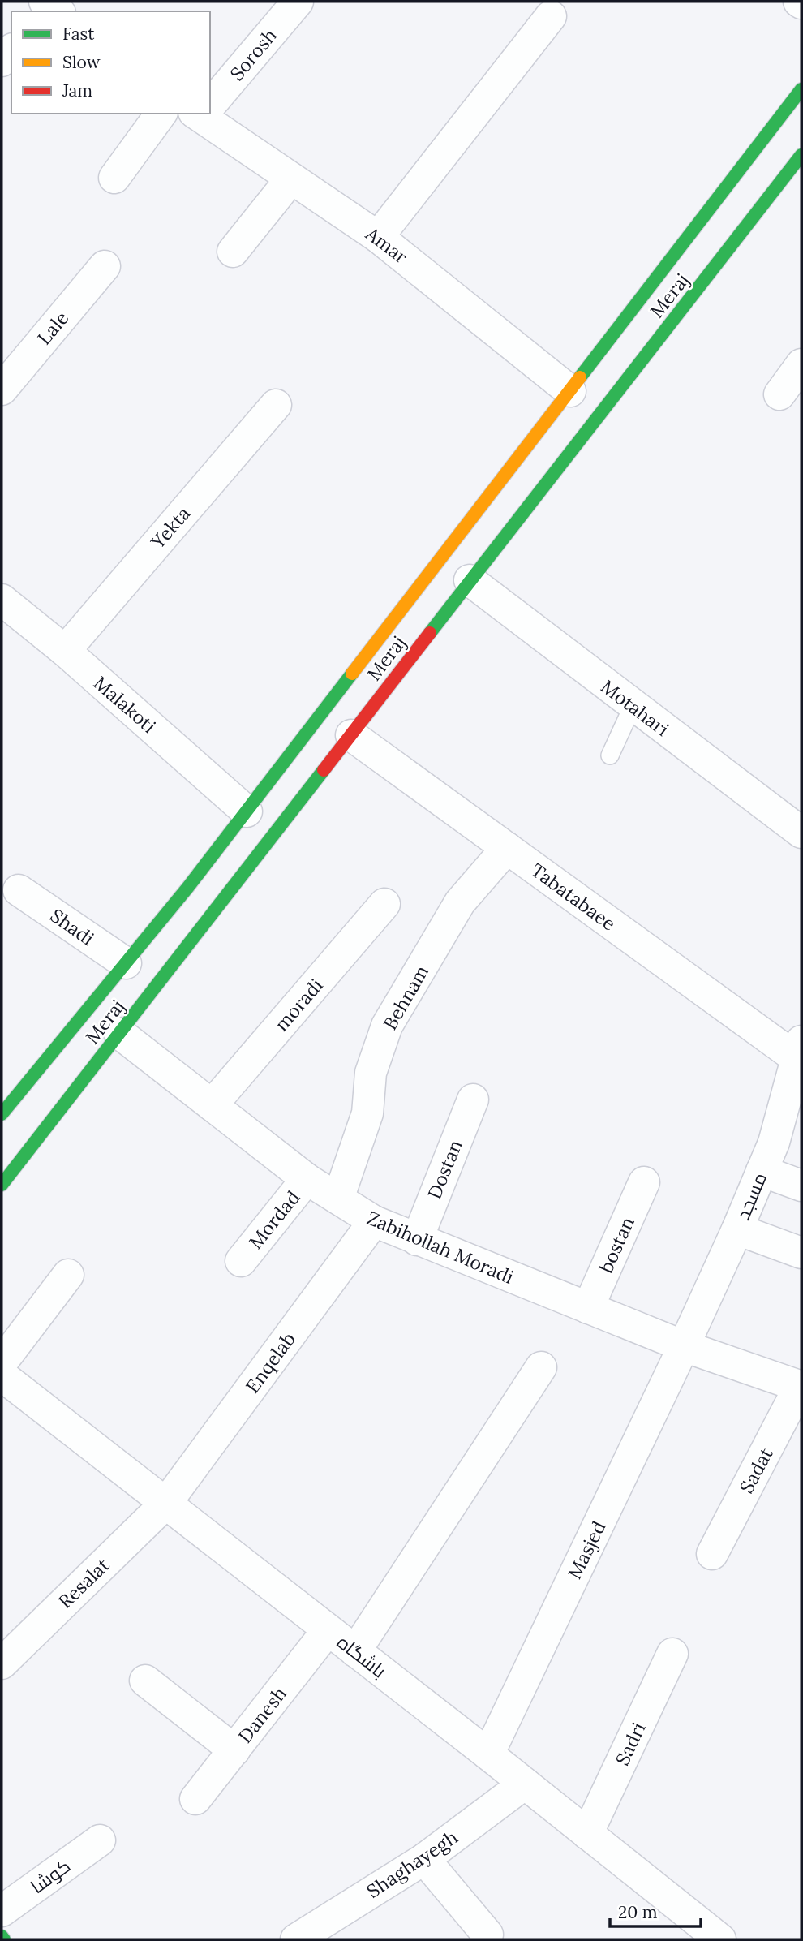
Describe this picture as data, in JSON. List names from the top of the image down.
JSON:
{
  "streets": {
    "main road": ["Meraj"],
    "street": [
      "Sorosh",
      "Amar",
      "Lale",
      "Yekta",
      "Malakoti",
      "Motahari",
      "Tabatabaee",
      "Shadi",
      "Behnam",
      "moradi",
      "Dostan",
      "مسجد",
      "Mordad",
      "bostan",
      "Zabihollah Moradi",
      "Enqelab",
      "Sadat",
      "Masjed",
      "Resalat",
      "باشگاه",
      "Danesh",
      "Sadri",
      "Shaghayegh",
      "کوشا"
    ]
  },
  "crossings": [
    ["Amar", "Meraj"],
    ["Meraj", "Malakoti"],
    ["Meraj", "Motahari"],
    ["Meraj", "Tabatabaee"],
    ["Meraj", "Shadi"],
    ["Meraj", "Zabihollah Moradi"],
    ["Yekta", "Malakoti"],
    ["Tabatabaee", "Behnam"],
    ["Tabatabaee", "مسجد"],
    ["Behnam", "Zabihollah Moradi"],
    ["moradi", "Zabihollah Moradi"],
    ["Dostan", "Zabihollah Moradi"],
    ["مسجد", "Zabihollah Moradi"],
    ["مسجد", "Masjed"],
    ["Mordad", "Zabihollah Moradi"],
    ["bostan", "Zabihollah Moradi"],
    ["Zabihollah Moradi", "Enqelab"],
    ["Zabihollah Moradi", "Sadat"],
    ["Zabihollah Moradi", "Masjed"],
    ["Enqelab", "Resalat"],
    ["Enqelab", "باشگاه"],
    ["Masjed", "باشگاه"],
    ["Resalat", "باشگاه"],
    ["باشگاه", "Danesh"],
    ["باشگاه", "Sadri"],
    ["باشگاه", "Shaghayegh"]
  ],
  "legend": ["Fast", "Slow", "Jam"],
  "scale_bar": "20 m"
}
